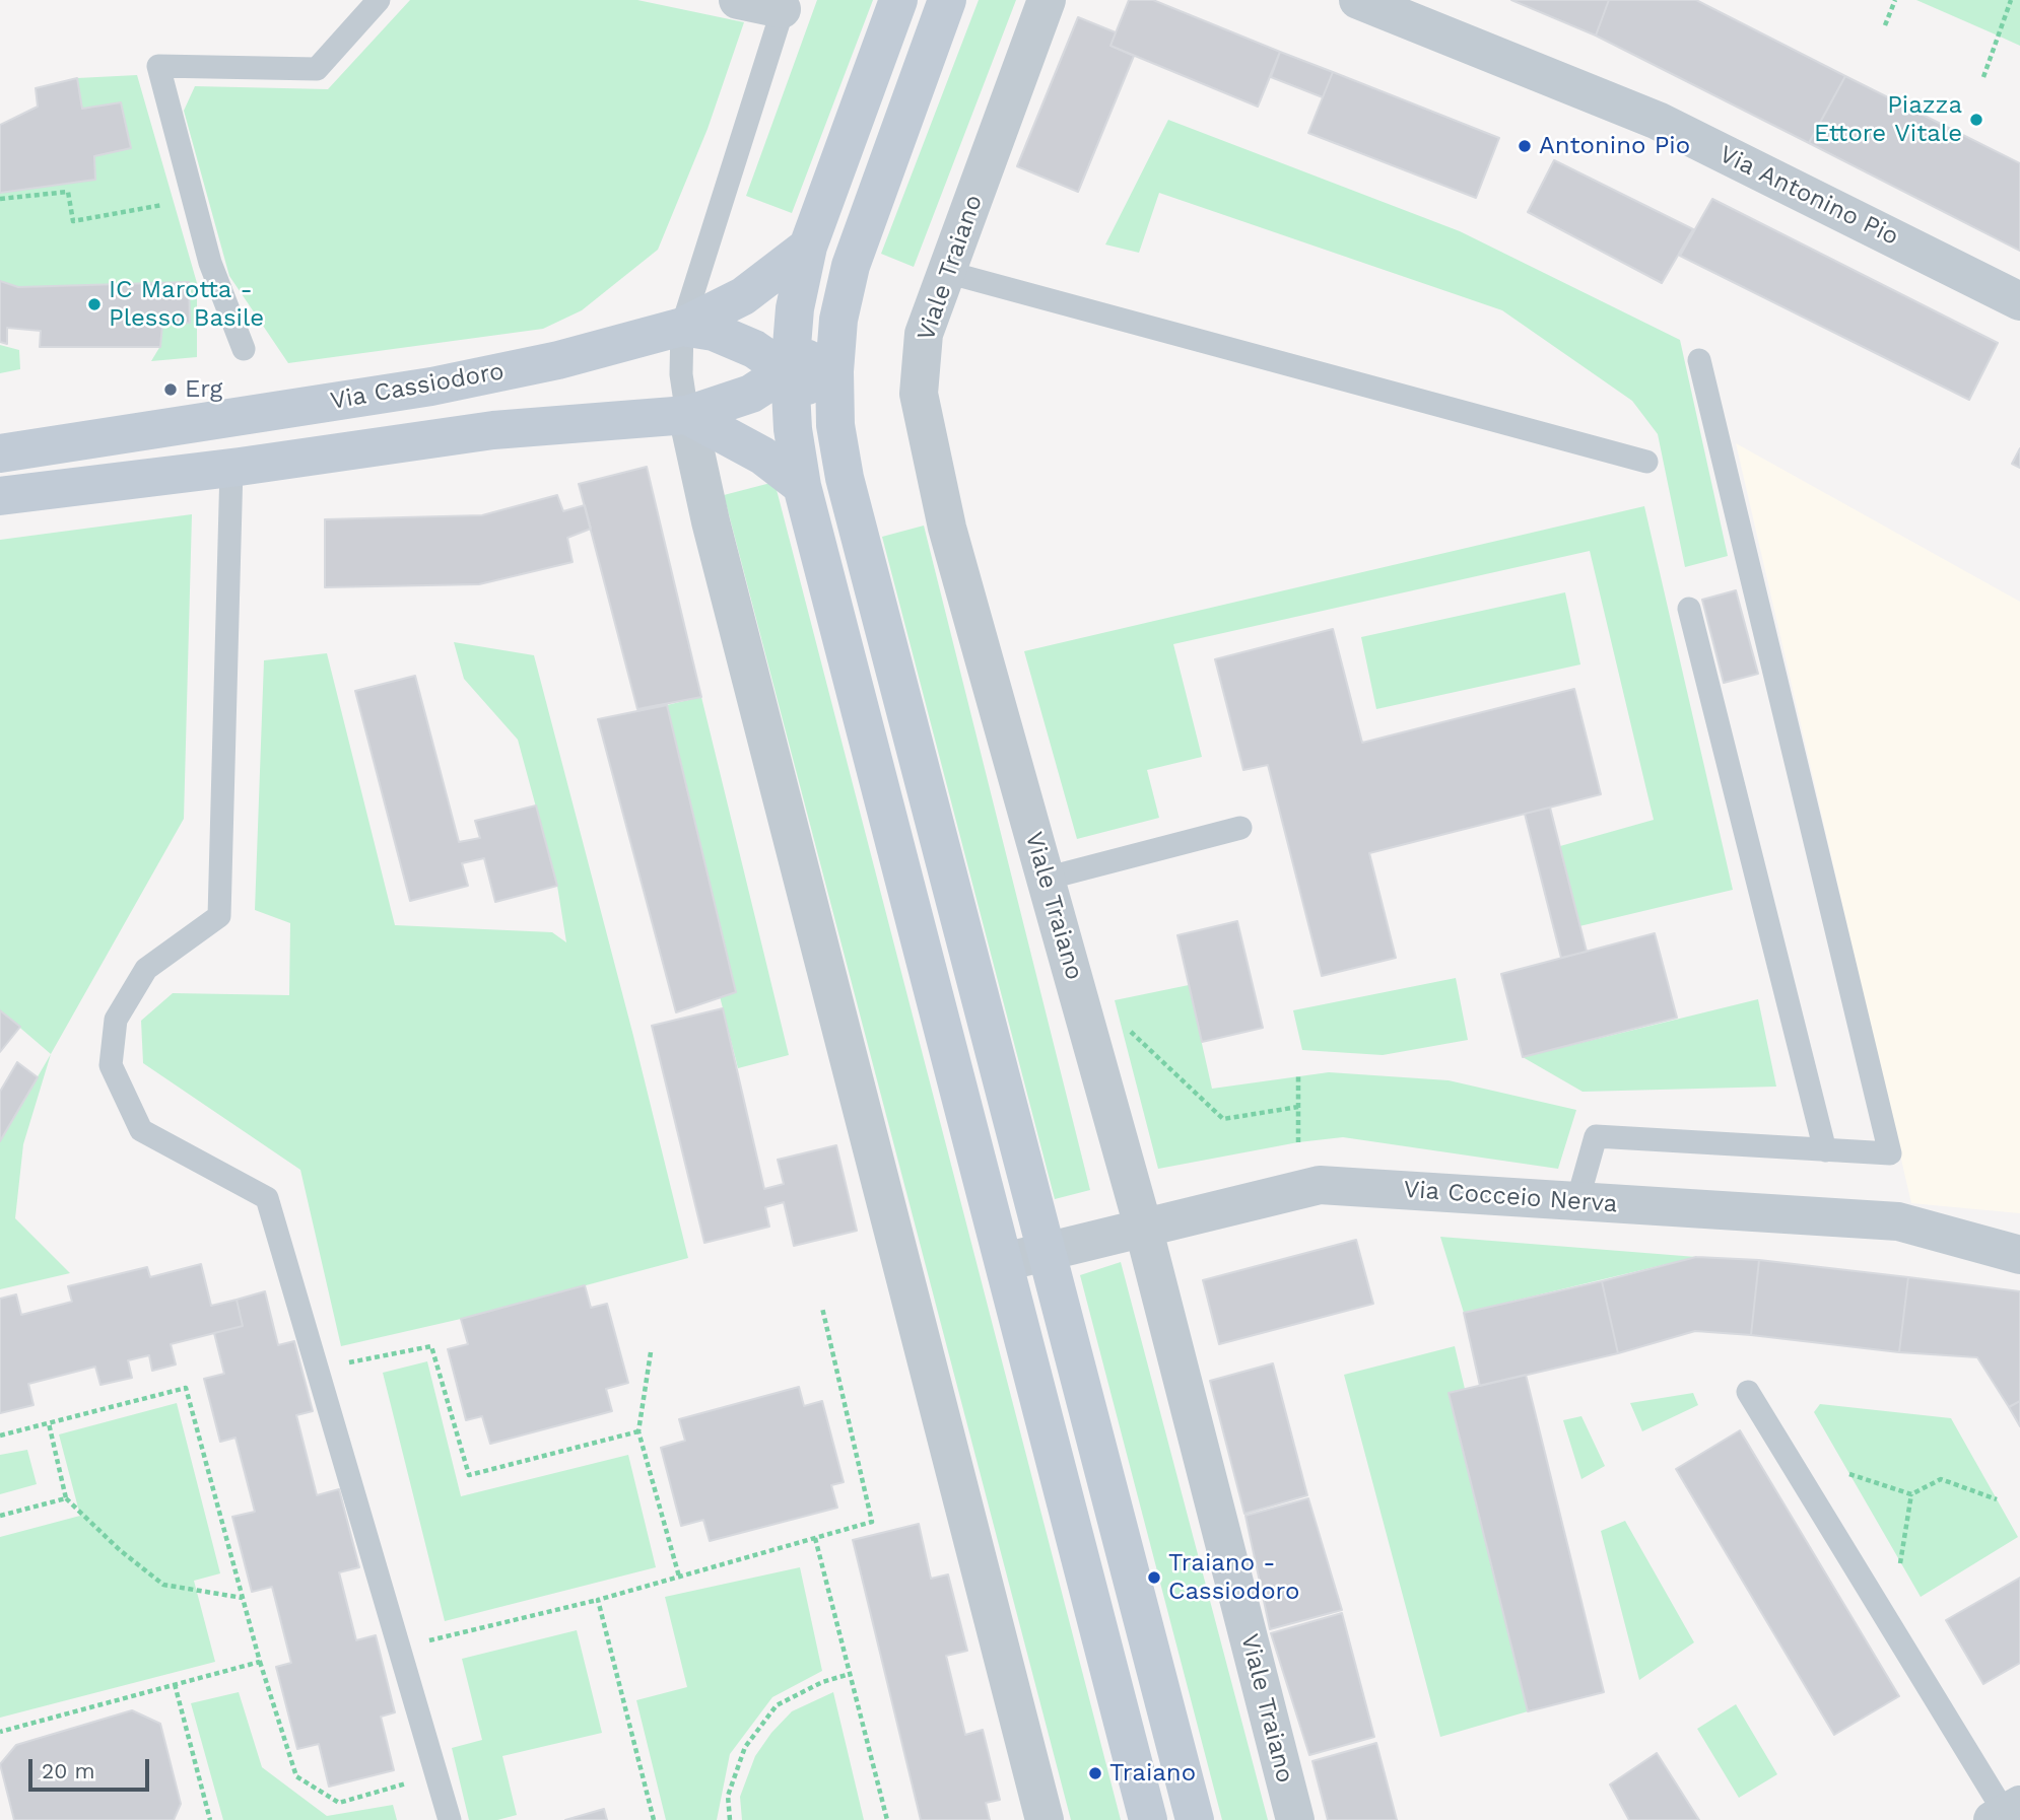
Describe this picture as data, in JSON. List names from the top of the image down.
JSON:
{
  "streets": {
    "main road": ["Via Cassiodoro"],
    "street": ["Via Antonino Pio", "Viale Traiano", "Via Cocceio Nerva"]
  },
  "crossings": [
    ["Viale Traiano", "Via Cocceio Nerva"]
  ],
  "places": [
    "Piazza Ettore Vitale",
    "Antonino Pio",
    "IC Marotta - Plesso Basile",
    "Erg",
    "Traiano - Cassiodoro",
    "Traiano"
  ],
  "scale_bar": "20 m"
}
